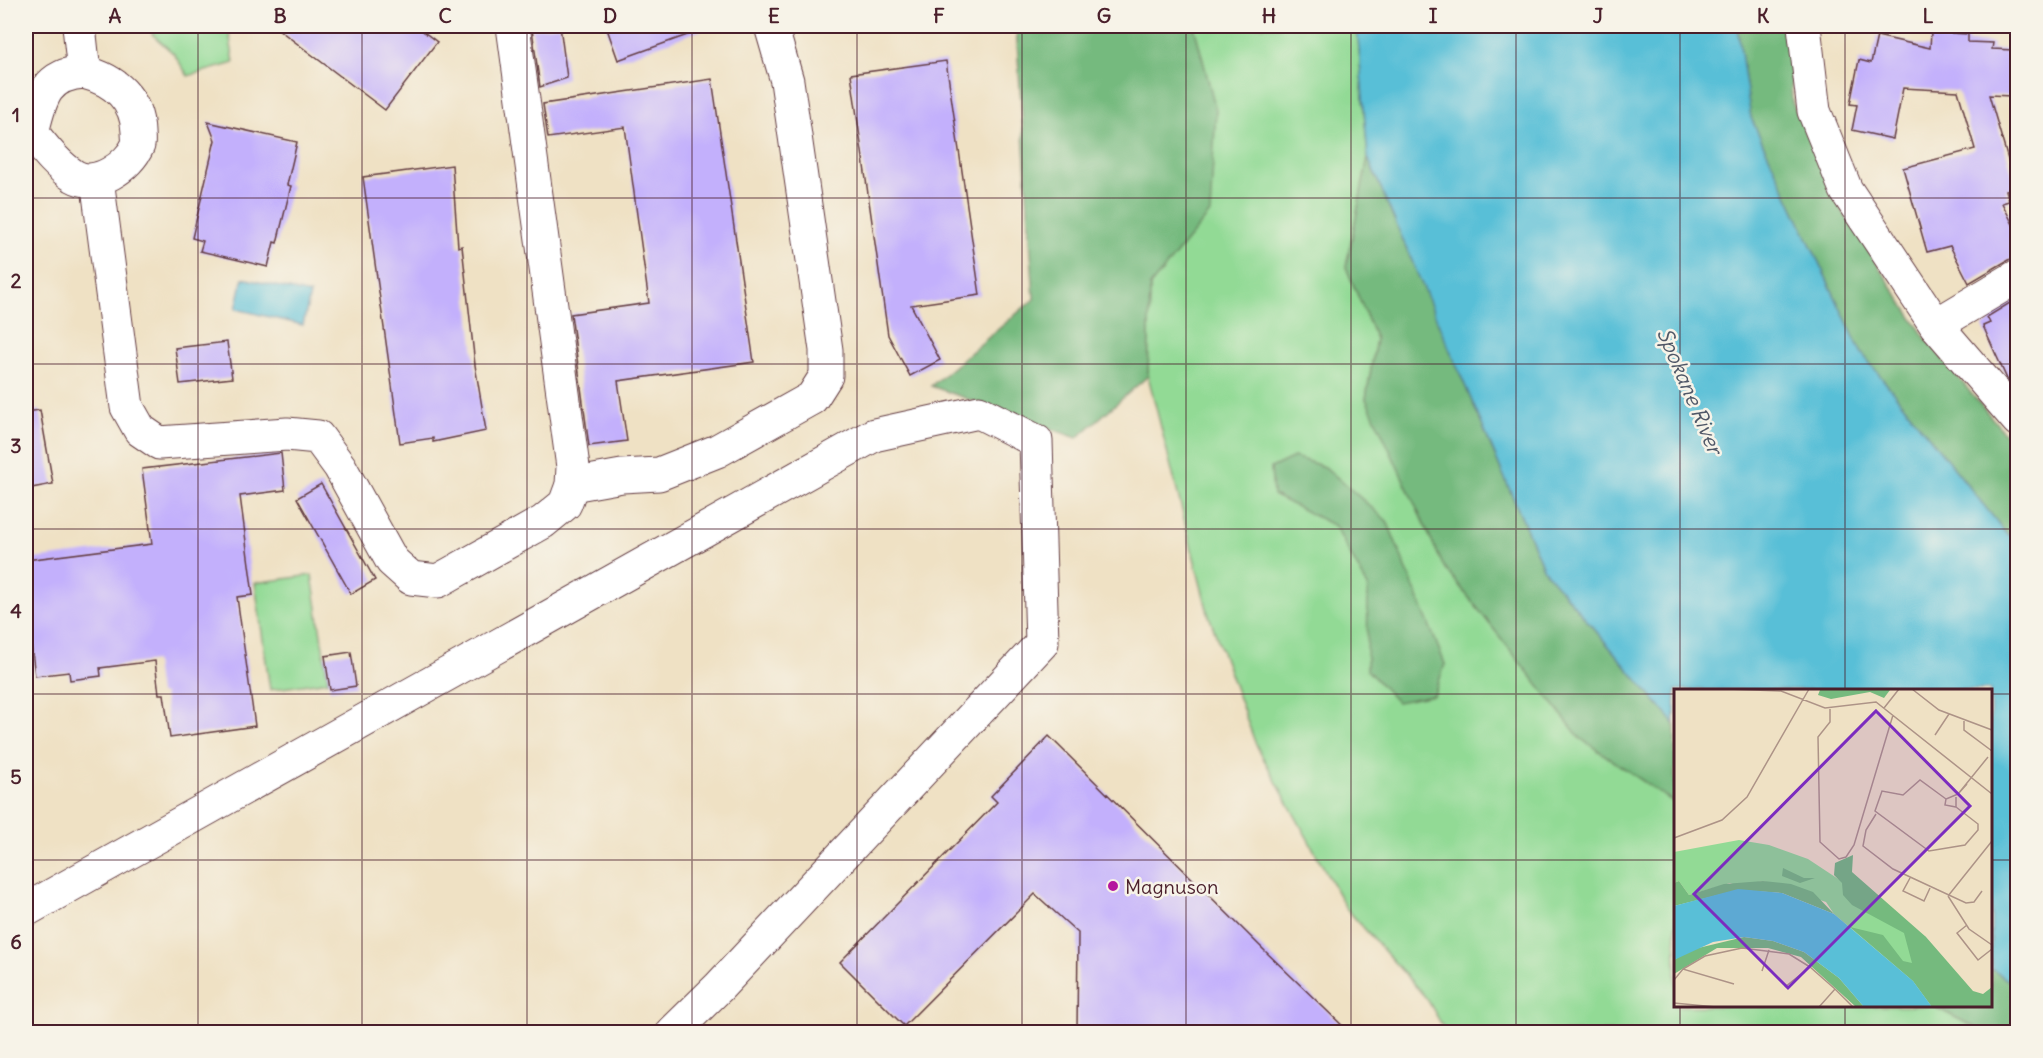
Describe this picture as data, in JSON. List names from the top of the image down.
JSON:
{
  "water": ["Spokane River"],
  "places": ["Magnuson"],
  "grid": {
    "columns": [
      "A",
      "B",
      "C",
      "D",
      "E",
      "F",
      "G",
      "H",
      "I",
      "J",
      "K",
      "L"
    ],
    "rows": [
      "1",
      "2",
      "3",
      "4",
      "5",
      "6"
    ]
  }
}
